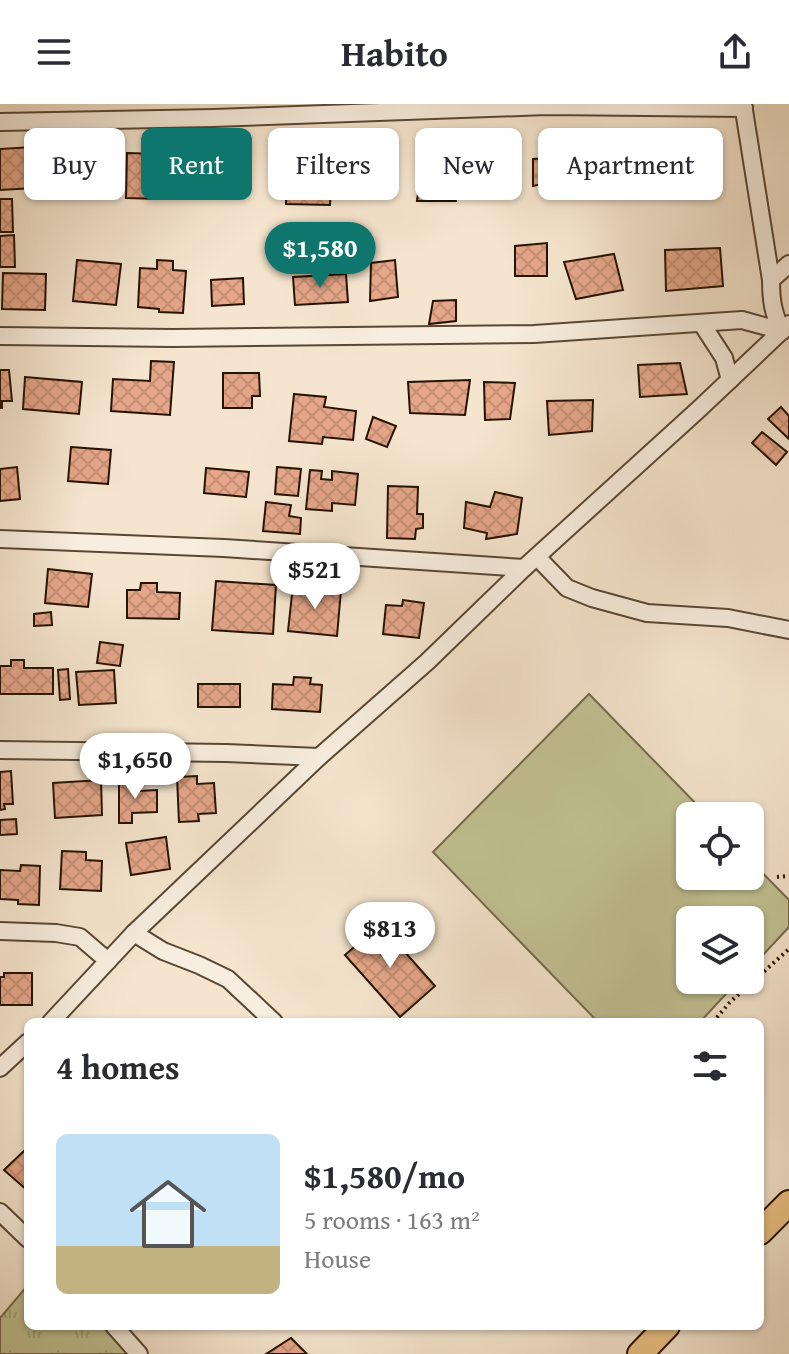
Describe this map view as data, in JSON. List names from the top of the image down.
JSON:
{
  "page": {
    "header": "Habito",
    "chip": [
      "Buy",
      "Rent",
      "Filters",
      "New",
      "Apartment"
    ],
    "price": [
      "$1,580",
      "$521",
      "$1,650",
      "$813"
    ],
    "heading": "4 homes",
    "list": [
      {
        "name": "$1,580/mo",
        "note": "5 rooms · 163 m² · House"
      }
    ]
  }
}
